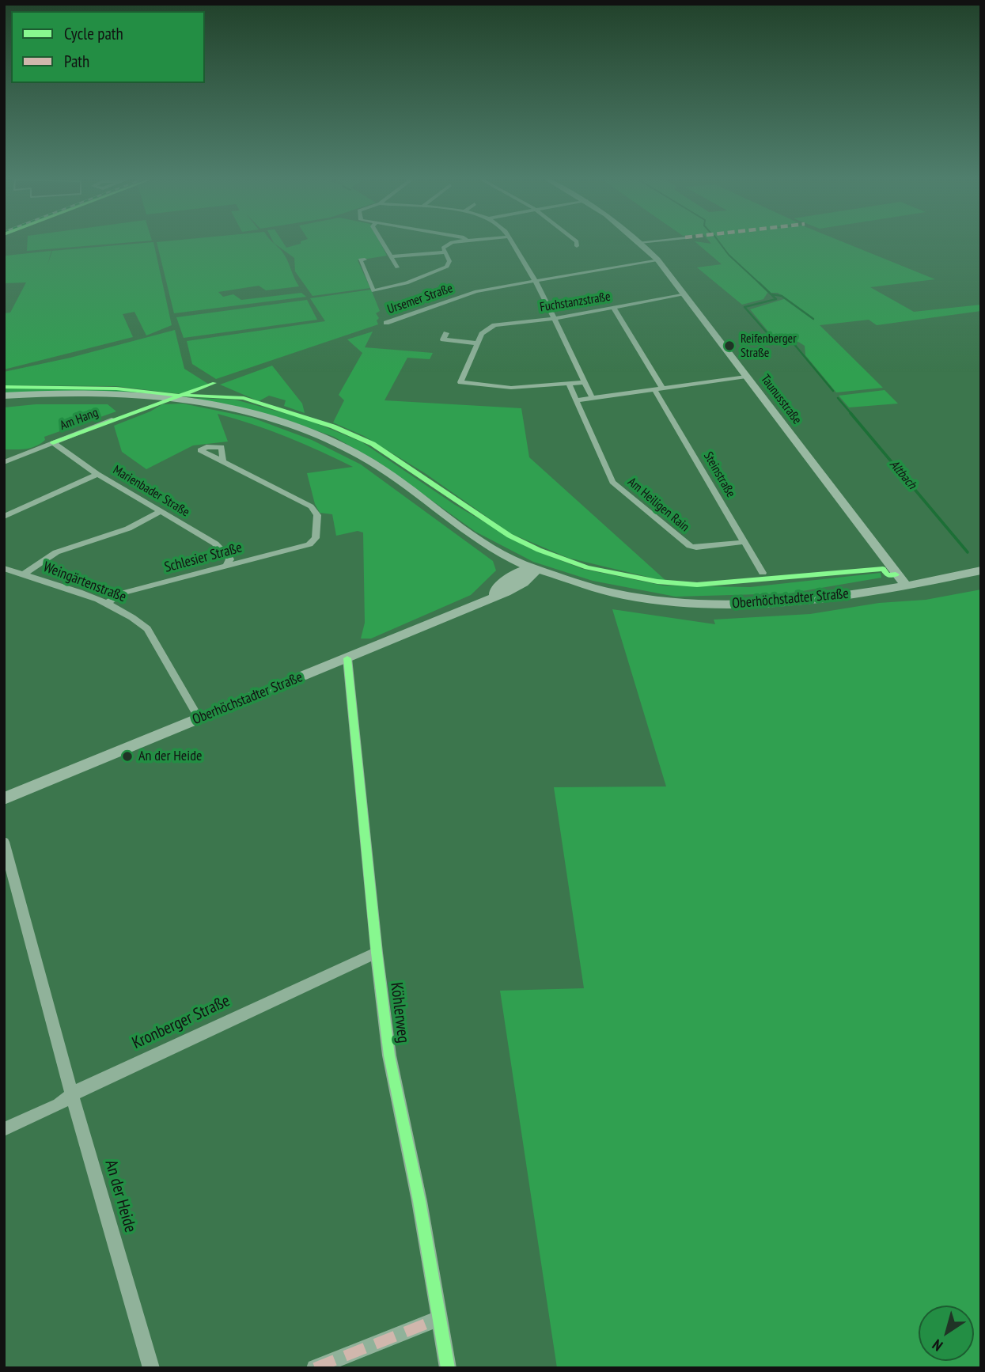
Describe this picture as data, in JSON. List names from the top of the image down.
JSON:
{
  "streets": {
    "street": [
      "Ursemer Straße",
      "Fuchstanzstraße",
      "Taunusstraße",
      "Am Hang",
      "Steinstraße",
      "Marienbader Straße",
      "Am Heiligen Rain",
      "Schlesier Straße",
      "Weingärtenstraße",
      "Oberhöchstadter Straße",
      "Köhlerweg",
      "Kronberger Straße",
      "An der Heide"
    ]
  },
  "crossings": [
    ["Ursemer Straße", "Taunusstraße"],
    ["Fuchstanzstraße", "Taunusstraße"],
    ["Fuchstanzstraße", "Steinstraße"],
    ["Fuchstanzstraße", "Am Heiligen Rain"],
    ["Taunusstraße", "Oberhöchstadter Straße"],
    ["Am Hang", "Marienbader Straße"],
    ["Steinstraße", "Am Heiligen Rain"],
    ["Marienbader Straße", "Schlesier Straße"],
    ["Schlesier Straße", "Weingärtenstraße"],
    ["Weingärtenstraße", "Oberhöchstadter Straße"],
    ["Oberhöchstadter Straße", "Köhlerweg"],
    ["Köhlerweg", "Kronberger Straße"],
    ["Kronberger Straße", "An der Heide"]
  ],
  "water": ["Altbach"],
  "places": ["Reifenberger Straße", "An der Heide"],
  "legend": ["Cycle path", "Path"],
  "north": "bottom left"
}
